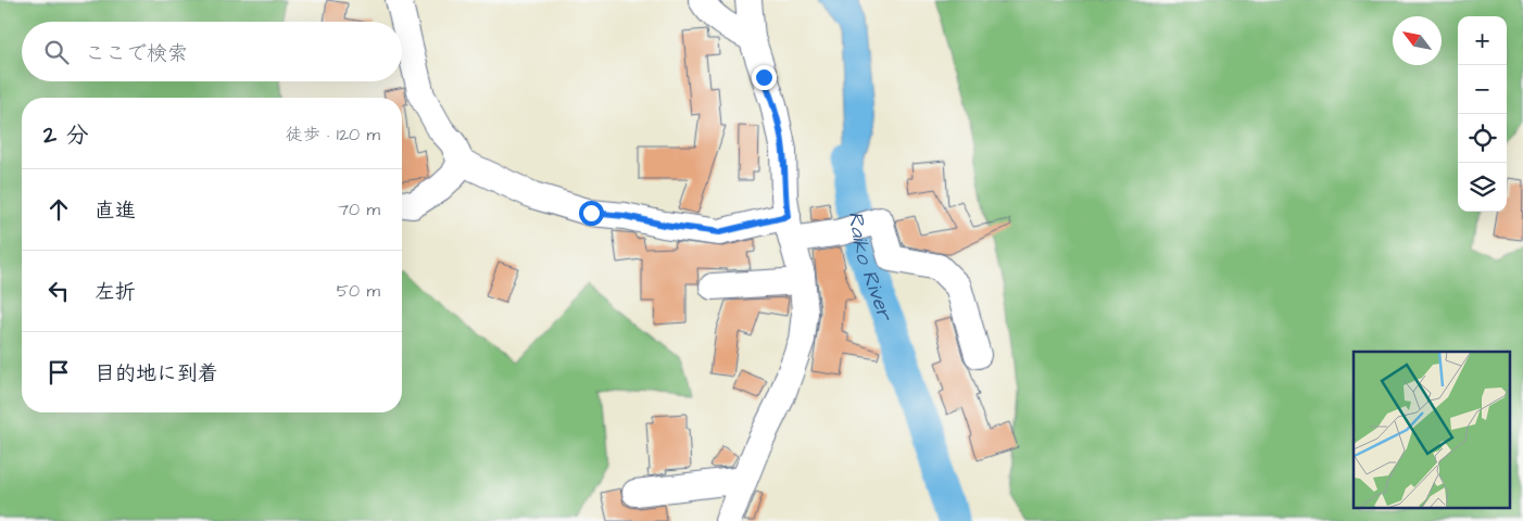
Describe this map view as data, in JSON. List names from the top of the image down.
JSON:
{
  "water": ["Raiko River"],
  "north": "top left",
  "page": {
    "map_buttons": ["+", "−"],
    "search": "ここで検索",
    "heading": ["2 分", "徒歩 · 120 m"],
    "list": [
      ["直進", "70 m"],
      ["左折", "50 m"],
      "目的地に到着"
    ]
  }
}
